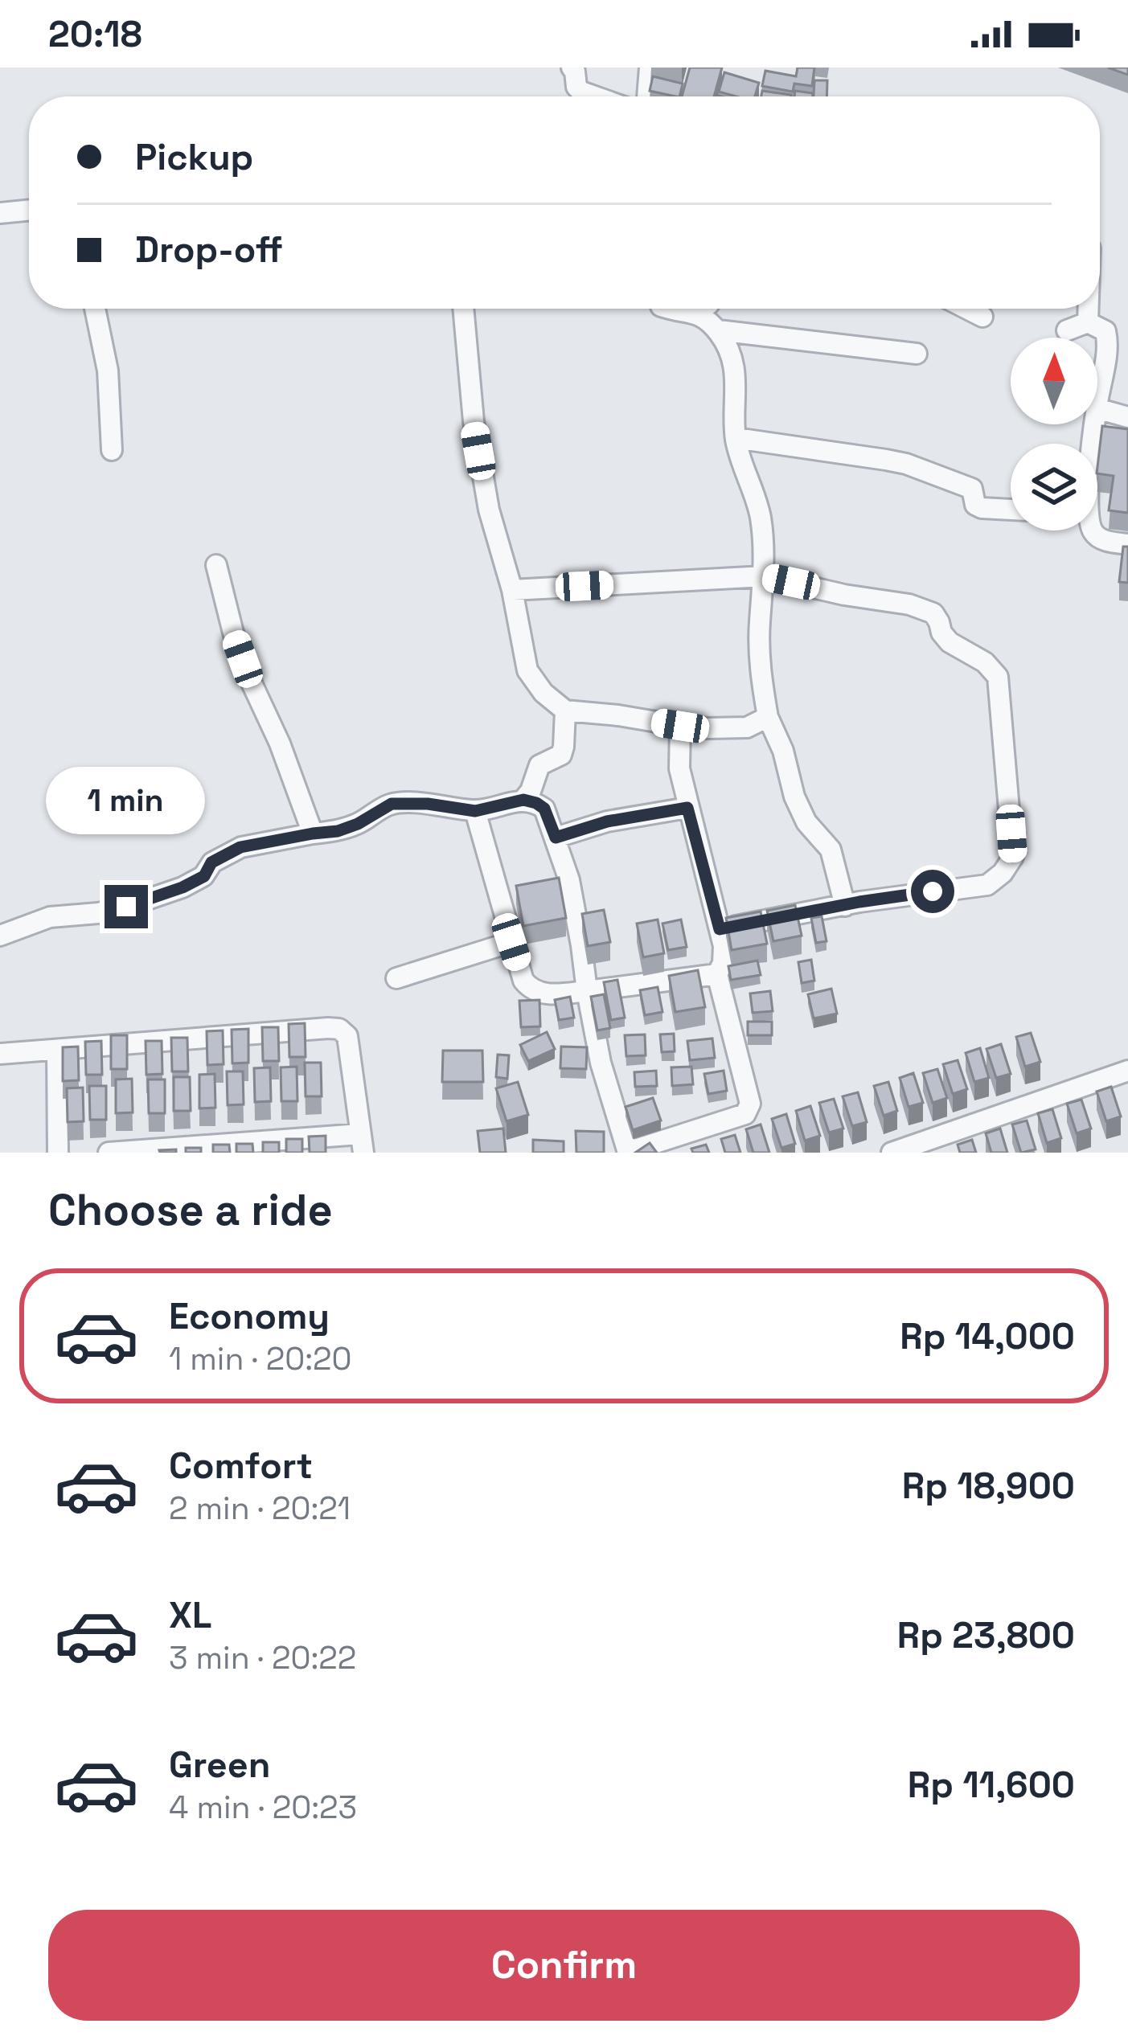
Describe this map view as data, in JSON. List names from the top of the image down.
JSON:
{
  "north": "top",
  "page": {
    "status": "20:18",
    "banner": ["Pickup", "Drop-off"],
    "bubble": "1 min",
    "heading": "Choose a ride",
    "list": [
      {
        "name": "Economy",
        "note": "1 min · 20:20",
        "value": "Rp 14,000"
      },
      {
        "name": "Comfort",
        "note": "2 min · 20:21",
        "value": "Rp 18,900"
      },
      {
        "name": "XL",
        "note": "3 min · 20:22",
        "value": "Rp 23,800"
      },
      {
        "name": "Green",
        "note": "4 min · 20:23",
        "value": "Rp 11,600"
      }
    ],
    "buttons": "Confirm"
  }
}
